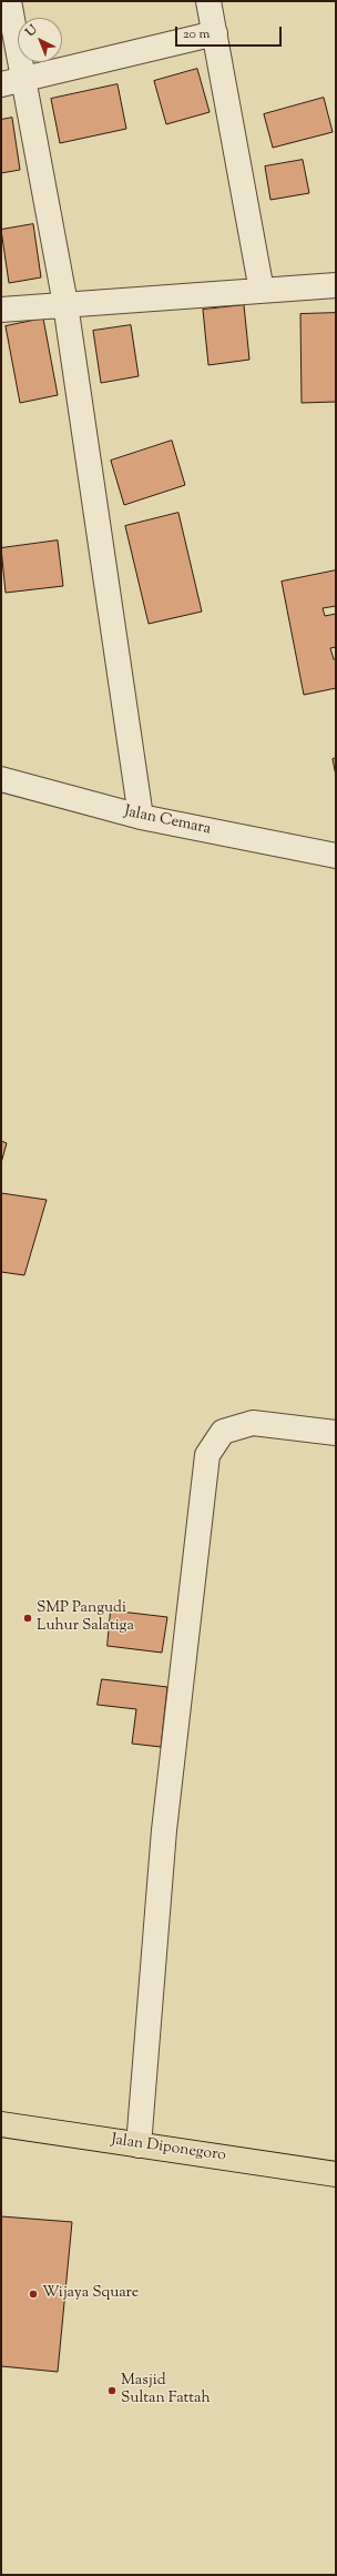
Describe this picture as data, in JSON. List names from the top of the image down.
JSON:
{
  "streets": {
    "main road": ["Jalan Diponegoro"],
    "street": ["Jalan Cemara"]
  },
  "places": ["SMP Pangudi Luhur Salatiga", "Wijaya Square", "Masjid Sultan Fattah"],
  "scale_bar": "20 m",
  "north": "top left"
}
